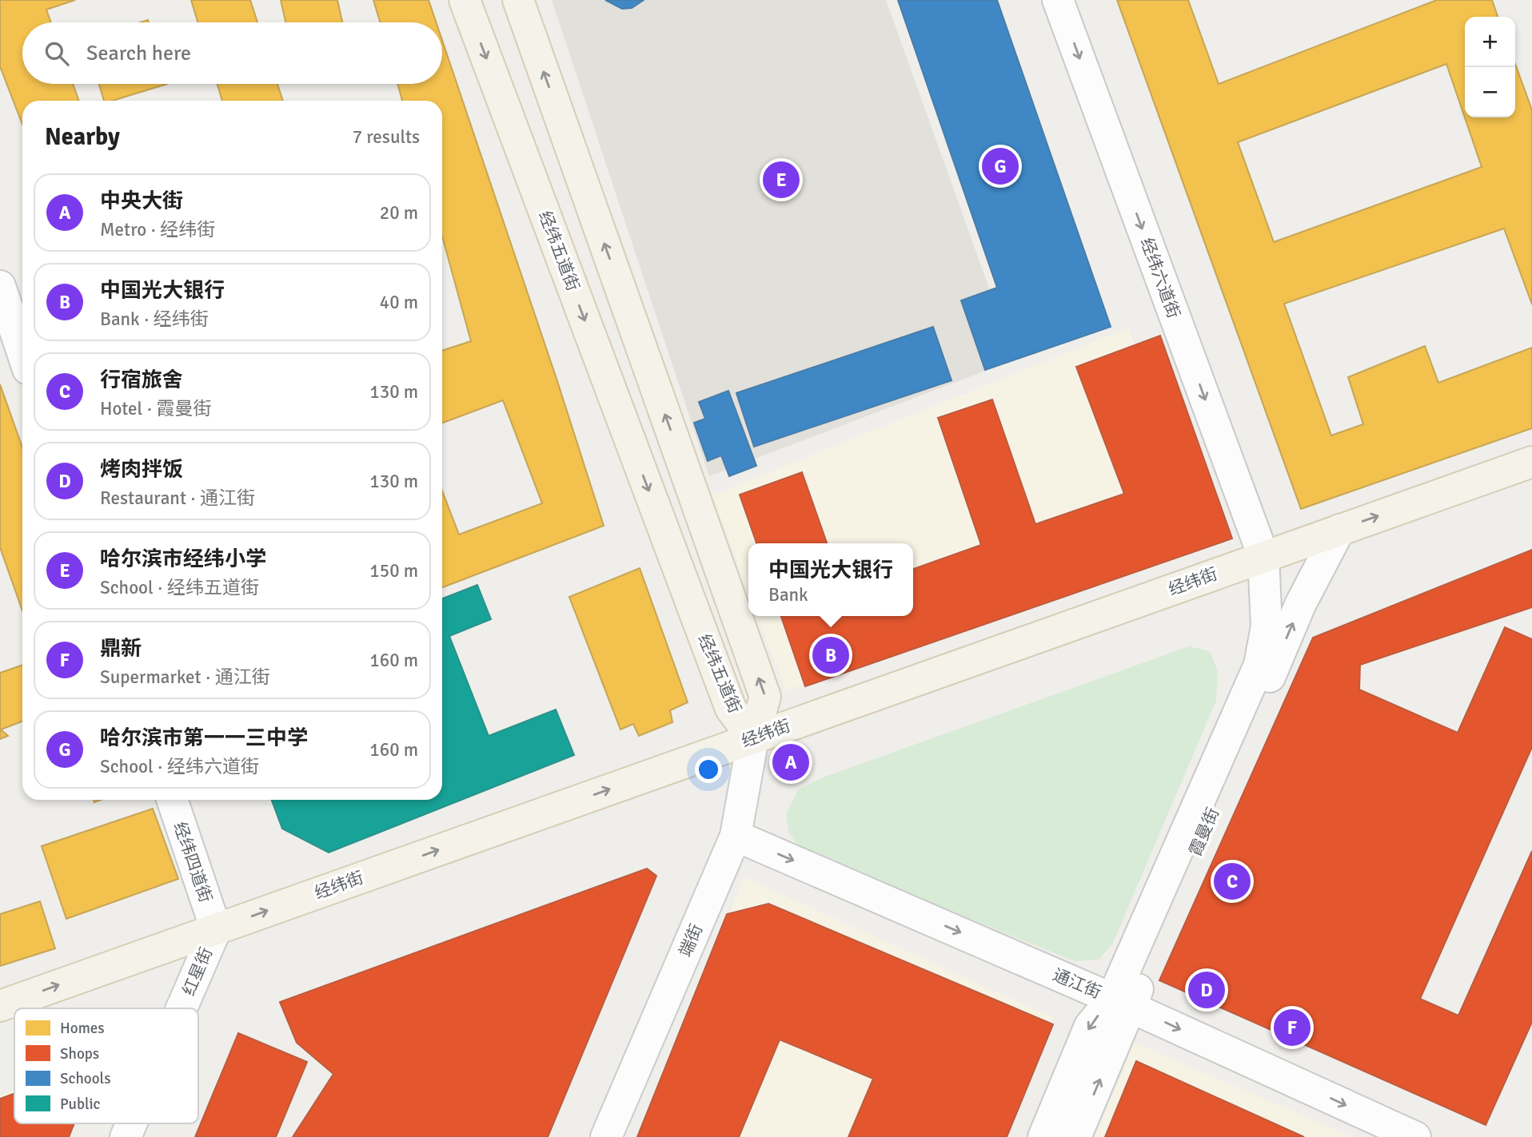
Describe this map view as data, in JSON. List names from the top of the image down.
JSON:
{
  "streets": {
    "main road": ["经纬五道街", "经纬街"],
    "street": [
      "经纬六道街",
      "霞曼街",
      "经纬四道街",
      "端街",
      "红星街",
      "通江街"
    ]
  },
  "crossings": [
    ["经纬五道街", "经纬街"],
    ["经纬五道街", "端街"],
    ["经纬六道街", "经纬街"],
    ["经纬六道街", "霞曼街"],
    ["经纬街", "霞曼街"],
    ["经纬街", "经纬四道街"],
    ["经纬街", "端街"],
    ["经纬街", "红星街"],
    ["霞曼街", "通江街"],
    ["经纬四道街", "红星街"],
    ["端街", "通江街"]
  ],
  "one_way": ["经纬六道街", "经纬街", "通江街"],
  "legend": [
    "Homes",
    "Shops",
    "Schools",
    "Public"
  ],
  "page": {
    "map_buttons": ["+", "−"],
    "search": "Search here",
    "heading": ["Nearby", "7 results"],
    "pins": [
      "G",
      "E",
      "B",
      "A",
      "C",
      "D",
      "F"
    ],
    "list": [
      {
        "mark": "A",
        "name": "中央大街",
        "note": "Metro · 经纬街",
        "value": "20 m"
      },
      {
        "mark": "B",
        "name": "中国光大银行",
        "note": "Bank · 经纬街",
        "value": "40 m"
      },
      {
        "mark": "C",
        "name": "行宿旅舍",
        "note": "Hotel · 霞曼街",
        "value": "130 m"
      },
      {
        "mark": "D",
        "name": "烤肉拌饭",
        "note": "Restaurant · 通江街",
        "value": "130 m"
      },
      {
        "mark": "E",
        "name": "哈尔滨市经纬小学",
        "note": "School · 经纬五道街",
        "value": "150 m"
      },
      {
        "mark": "F",
        "name": "鼎新",
        "note": "Supermarket · 通江街",
        "value": "160 m"
      },
      {
        "mark": "G",
        "name": "哈尔滨市第一一三中学",
        "note": "School · 经纬六道街",
        "value": "160 m"
      }
    ],
    "popup": ["中国光大银行", "Bank"]
  }
}
